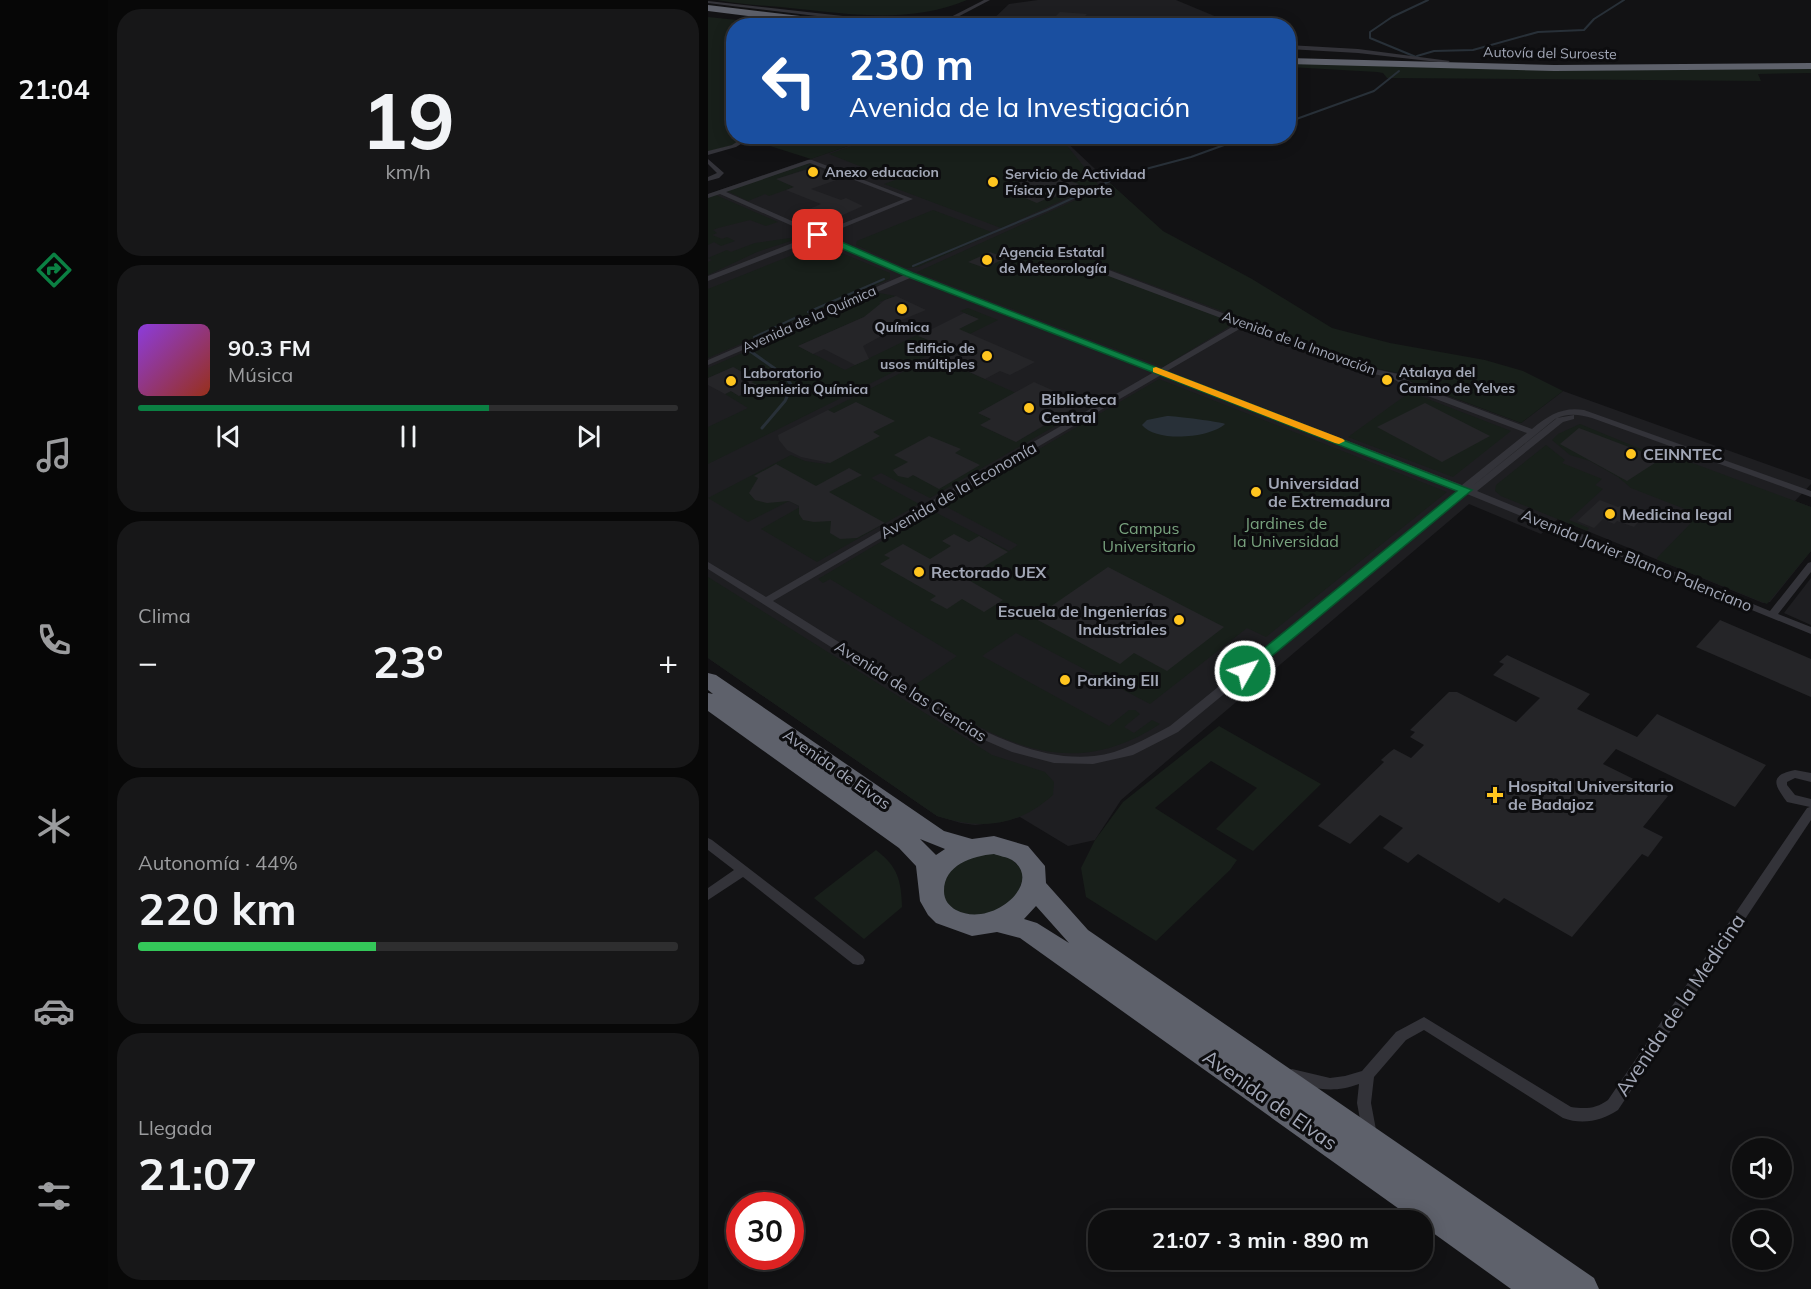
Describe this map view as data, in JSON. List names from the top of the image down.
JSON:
{
  "streets": {
    "highway": ["Autovía del Suroeste", "Avenida de Elvas"],
    "street": [
      "Avenida de la Química",
      "Avenida de la Innovación",
      "Avenida de la Economía",
      "Avenida Javier Blanco Palenciano",
      "Avenida de las Ciencias",
      "Avenida de la Medicina"
    ]
  },
  "crossings": [
    ["Avenida de la Química", "Avenida Javier Blanco Palenciano"],
    ["Avenida de la Innovación", "Avenida de la Economía"],
    ["Avenida de la Economía", "Avenida Javier Blanco Palenciano"],
    ["Avenida de la Economía", "Avenida de las Ciencias"],
    ["Avenida Javier Blanco Palenciano", "Avenida de las Ciencias"],
    ["Avenida de Elvas", "Avenida de la Medicina"]
  ],
  "parks": ["Jardines de la Universidad", "Campus Universitario"],
  "places": {
    "other": [
      "Anexo educacion",
      "Servicio de Actividad Física y Deporte",
      "Agencia Estatal de Meteorología",
      "Química",
      "Edificio de usos múltiples",
      "Atalaya del Camino de Yelves",
      "Laboratorio Ingenieria Química",
      "Biblioteca Central",
      "CEINNTEC",
      "Universidad de Extremadura",
      "Medicina legal",
      "Rectorado UEX",
      "Escuela de Ingenierías Industriales",
      "Parking EII"
    ],
    "health": ["Hospital Universitario de Badajoz"]
  },
  "page": {
    "tabs": "21:04",
    "tile": [
      ["19", "km/h"],
      "Clima",
      ["Autonomía · 44%", "220 km"],
      ["Llegada", "21:07"]
    ],
    "turn": ["230 m", "Avenida de la Investigación"],
    "song": ["90.3 FM", "Música"],
    "heat": ["−", "23°", "+"],
    "limit": "30",
    "trip": "21:07 · 3 min · 890 m"
  }
}
